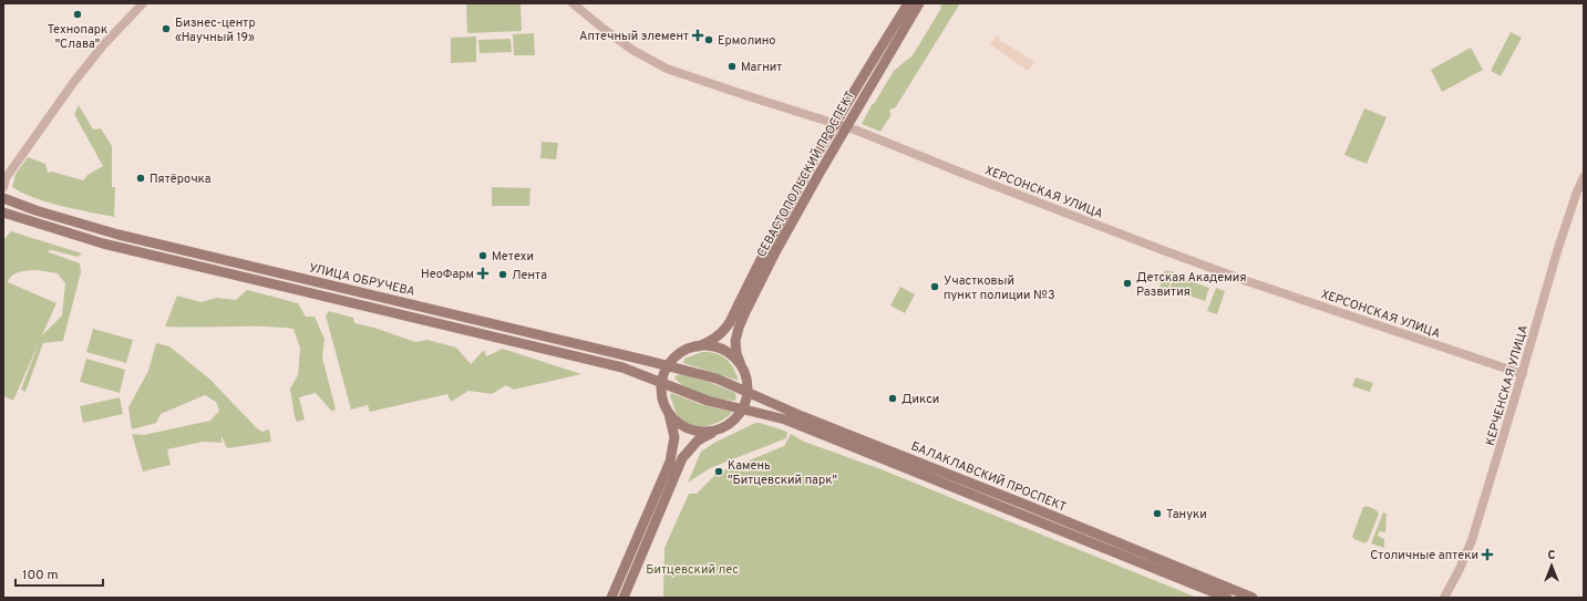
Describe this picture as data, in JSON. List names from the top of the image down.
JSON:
{
  "streets": {
    "main road": ["СЕВАСТОПОЛЬСКИЙ ПРОСПЕКТ", "УЛИЦА ОБРУЧЕВА", "БАЛАКЛАВСКИЙ ПРОСПЕКТ"],
    "street": ["ХЕРСОНСКАЯ УЛИЦА", "КЕРЧЕНСКАЯ УЛИЦА"]
  },
  "crossings": [
    ["СЕВАСТОПОЛЬСКИЙ ПРОСПЕКТ", "ХЕРСОНСКАЯ УЛИЦА"],
    ["СЕВАСТОПОЛЬСКИЙ ПРОСПЕКТ", "УЛИЦА ОБРУЧЕВА"],
    ["СЕВАСТОПОЛЬСКИЙ ПРОСПЕКТ", "БАЛАКЛАВСКИЙ ПРОСПЕКТ"],
    ["ХЕРСОНСКАЯ УЛИЦА", "КЕРЧЕНСКАЯ УЛИЦА"],
    ["УЛИЦА ОБРУЧЕВА", "БАЛАКЛАВСКИЙ ПРОСПЕКТ"]
  ],
  "parks": ["Битцевский лес"],
  "places": {
    "other": [
      "Технопарк \"Слава\"",
      "Бизнес-центр «Научный 19»",
      "Ермолино",
      "Магнит",
      "Пятёрочка",
      "Метехи",
      "Лента",
      "Детская Академия Развития",
      "Участковый пункт полиции №3",
      "Дикси",
      "Камень \"Битцевский парк\"",
      "Тануки"
    ],
    "health": ["Аптечный элемент", "НеоФарм", "Столичные аптеки"]
  },
  "scale_bar": "100 m",
  "north": "top"
}
